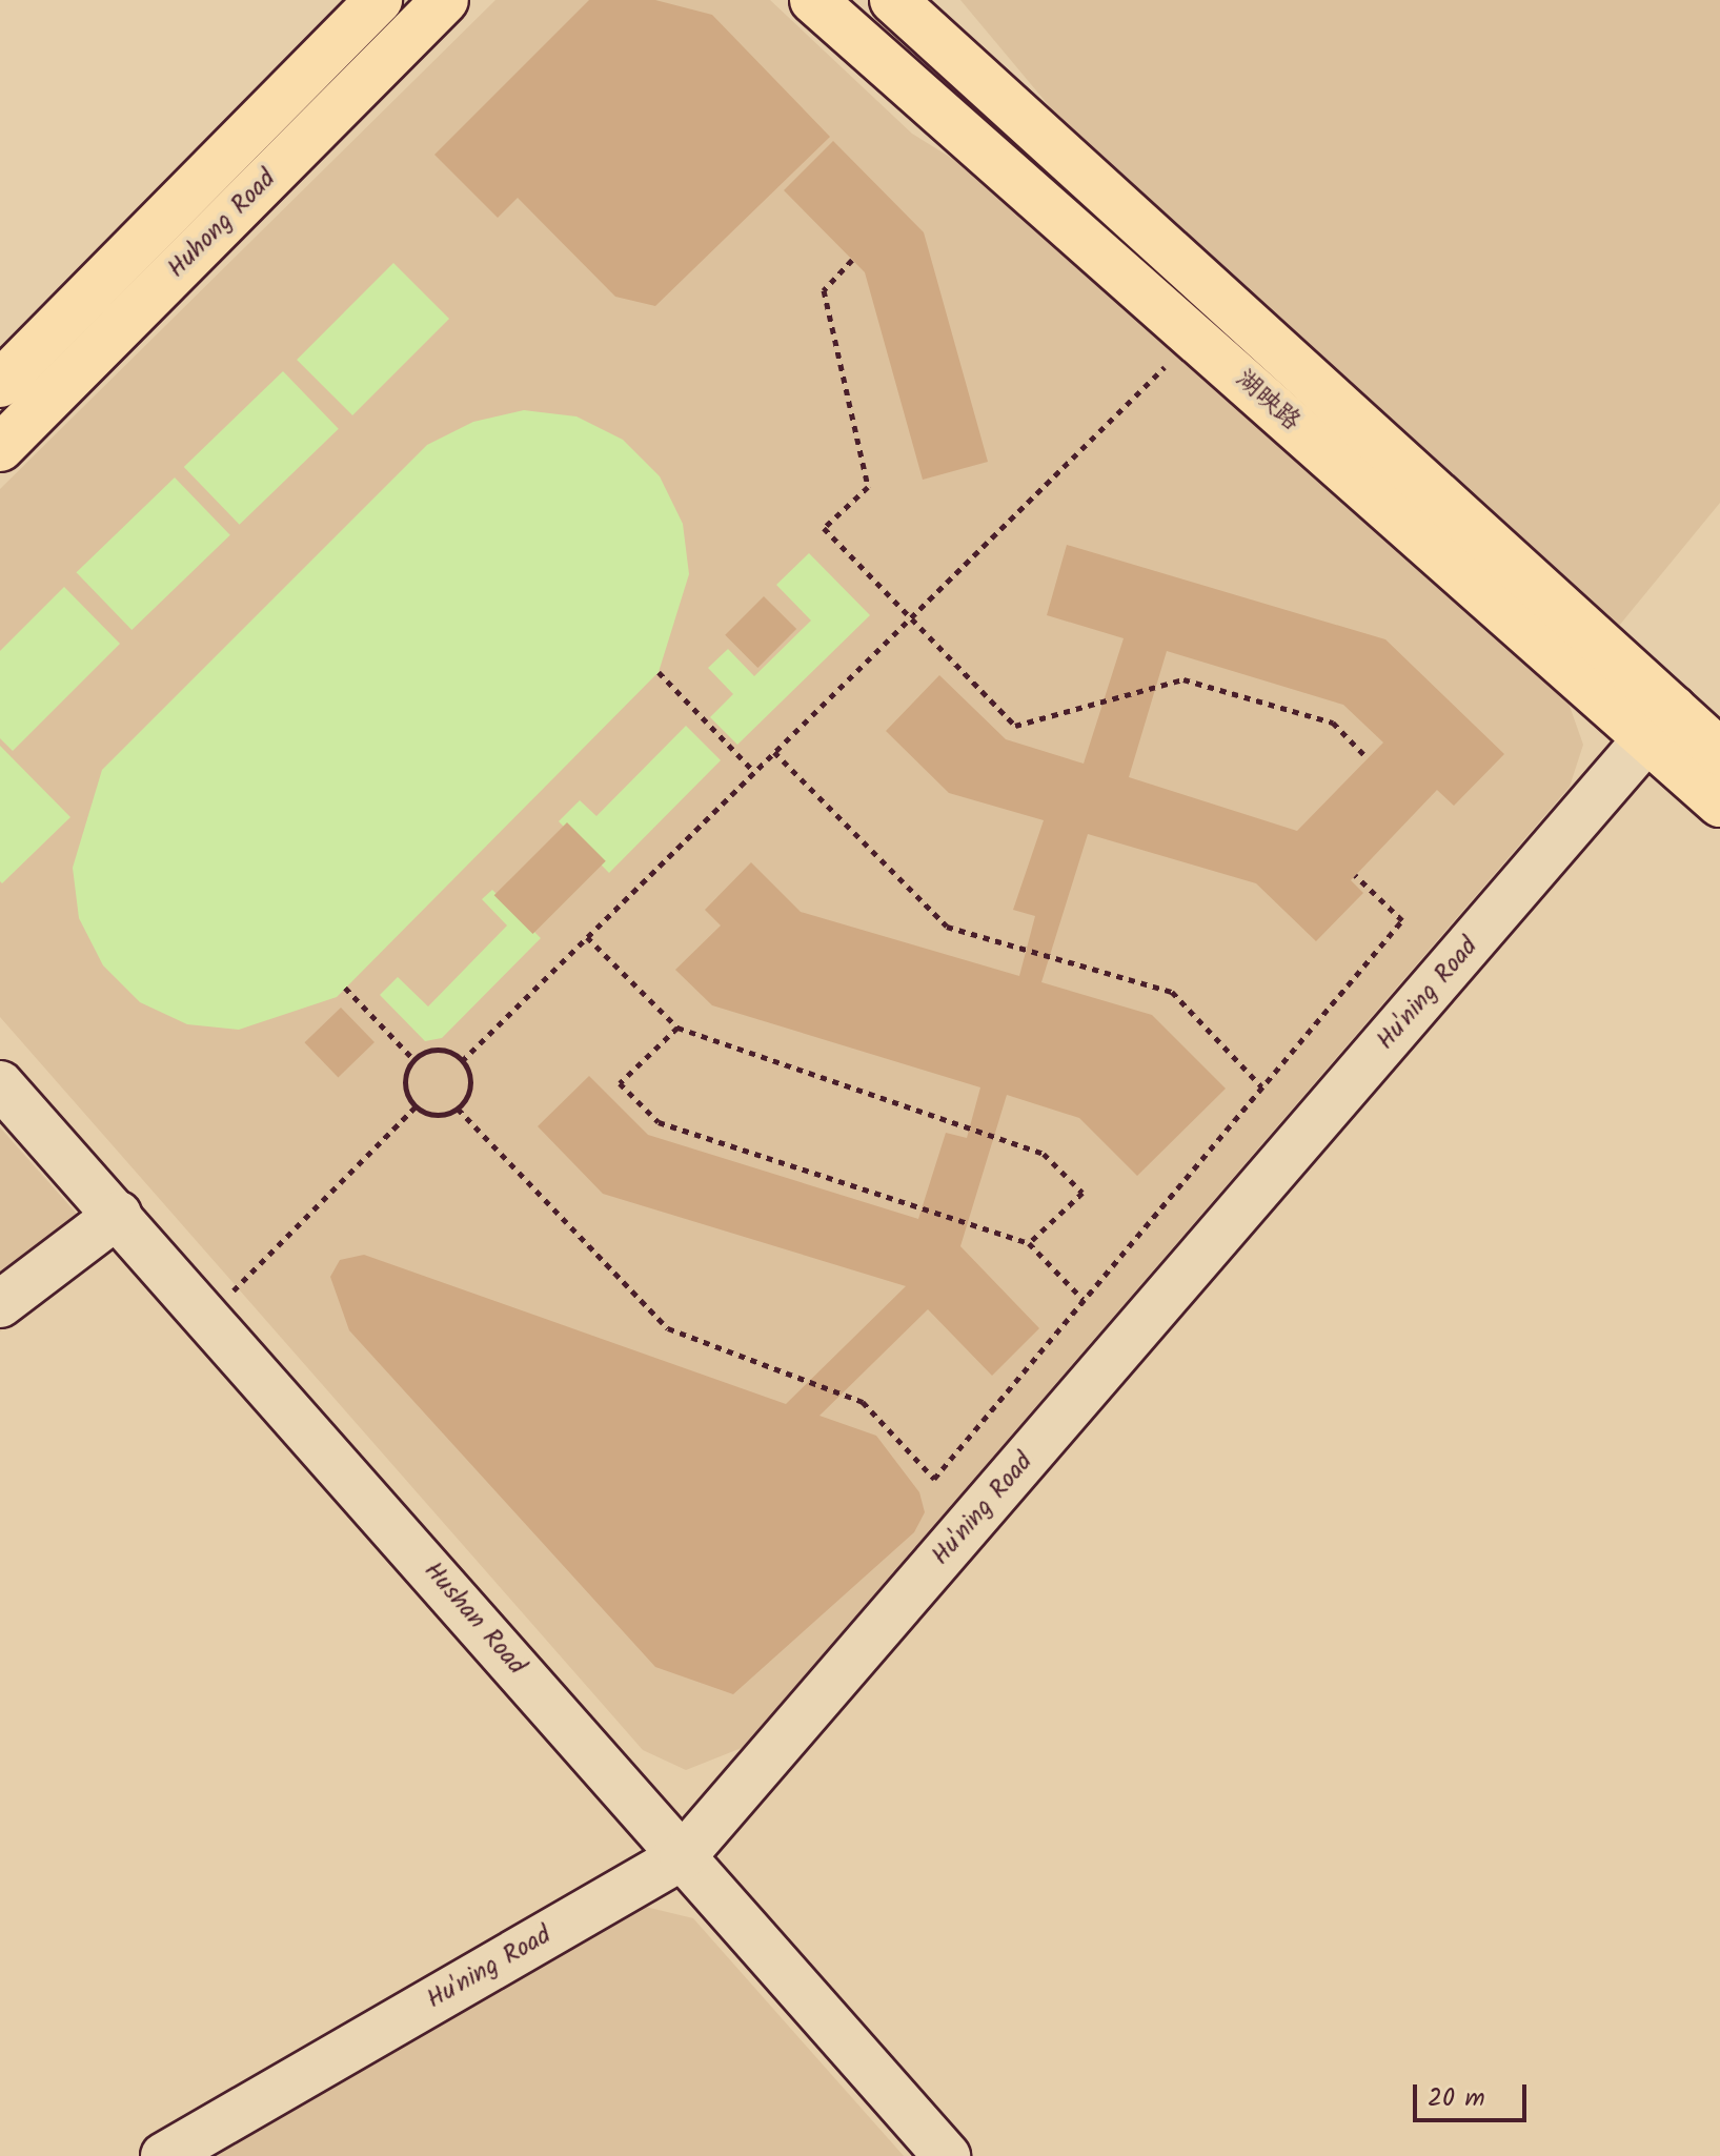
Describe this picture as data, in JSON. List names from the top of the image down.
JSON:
{
  "streets": {
    "main road": ["Huhong Road", "湖映路"],
    "street": ["Hu'ning Road", "Hushan Road"]
  },
  "crossings": [
    ["湖映路", "Hu'ning Road"],
    ["Hu'ning Road", "Hushan Road"]
  ],
  "scale_bar": "20 m"
}
